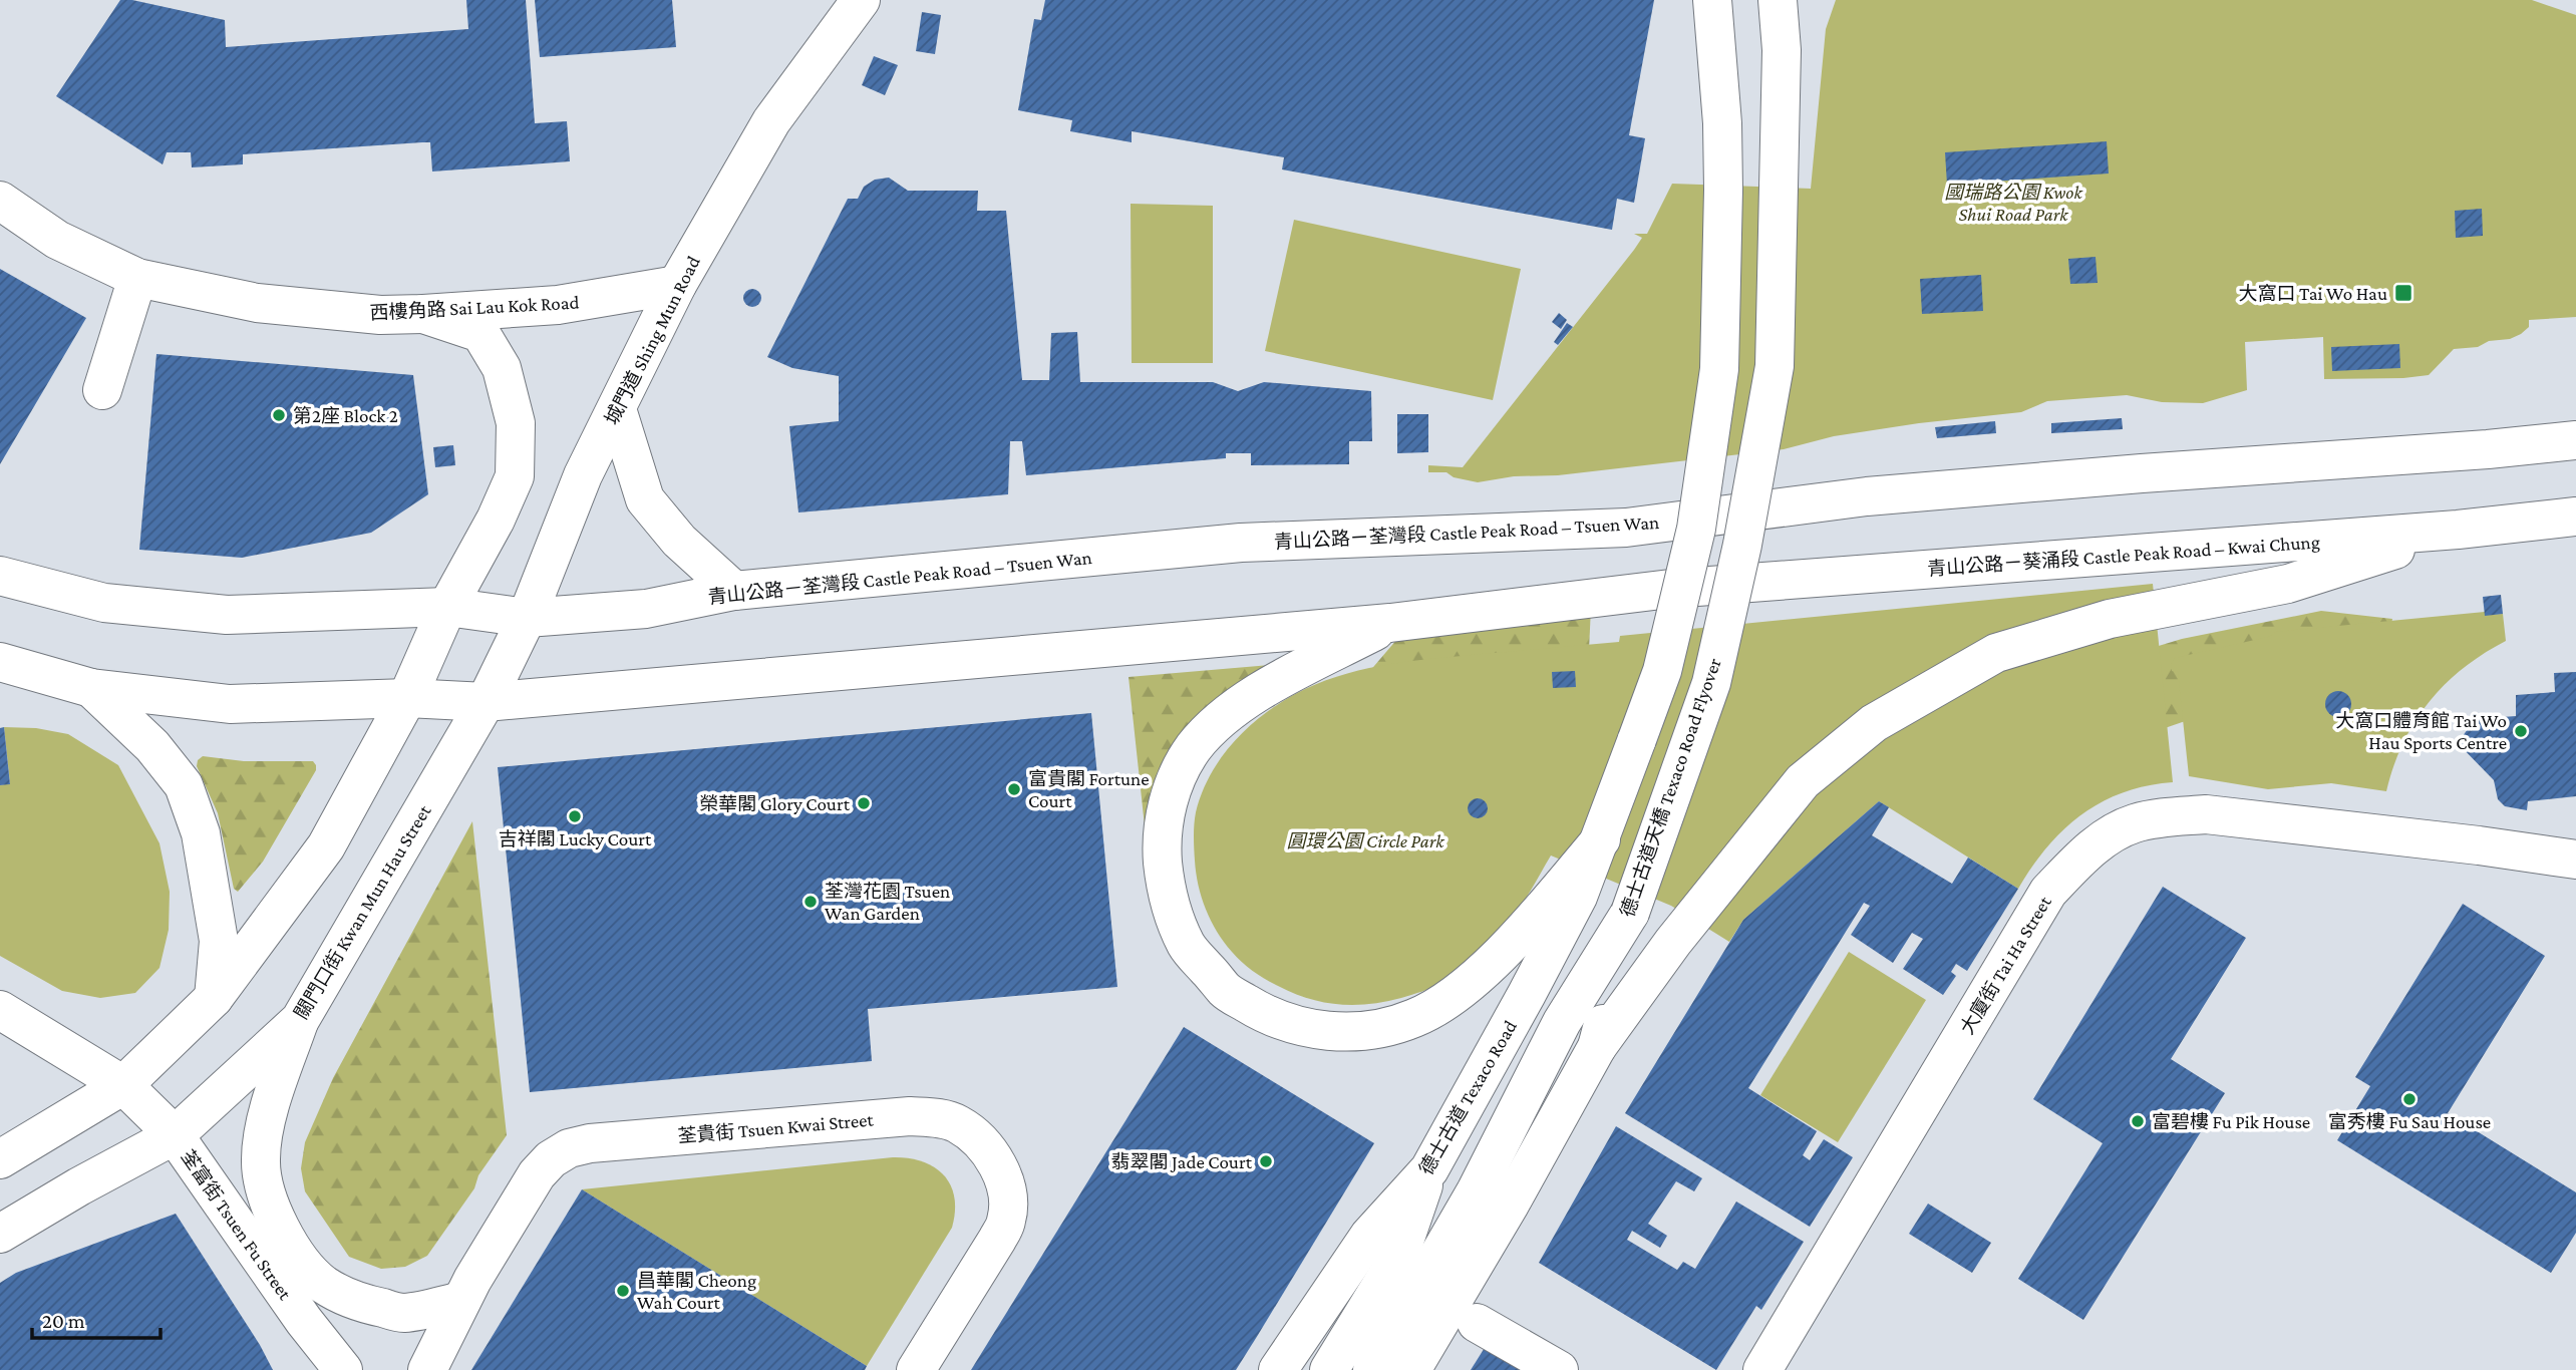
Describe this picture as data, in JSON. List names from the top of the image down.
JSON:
{
  "streets": {
    "main road": [
      "西樓角路 Sai Lau Kok Road",
      "城門道 Shing Mun Road",
      "青山公路－荃灣段 Castle Peak Road – Tsuen Wan",
      "青山公路－葵涌段 Castle Peak Road – Kwai Chung",
      "德士古道天橋 Texaco Road Flyover",
      "關門口街 Kwan Mun Hau Street",
      "大廈街 Tai Ha Street",
      "德士古道 Texaco Road",
      "荃貴街 Tsuen Kwai Street",
      "荃富街 Tsuen Fu Street"
    ]
  },
  "crossings": [
    ["西樓角路 Sai Lau Kok Road", "城門道 Shing Mun Road"],
    ["城門道 Shing Mun Road", "青山公路－荃灣段 Castle Peak Road – Tsuen Wan"],
    ["城門道 Shing Mun Road", "關門口街 Kwan Mun Hau Street"],
    ["關門口街 Kwan Mun Hau Street", "荃富街 Tsuen Fu Street"]
  ],
  "parks": ["國瑞路公園 Kwok Shui Road Park", "圓環公園 Circle Park"],
  "places": {
    "transit": ["大窩口 Tai Wo Hau"],
    "other": [
      "第2座 Block 2",
      "大窩口體育館 Tai Wo Hau Sports Centre",
      "富貴閣 Fortune Court",
      "榮華閣 Glory Court",
      "吉祥閣 Lucky Court",
      "荃灣花園 Tsuen Wan Garden",
      "富秀樓 Fu Sau House",
      "富碧樓 Fu Pik House",
      "翡翠閣 Jade Court",
      "昌華閣 Cheong Wah Court"
    ]
  },
  "scale_bar": "20 m"
}
